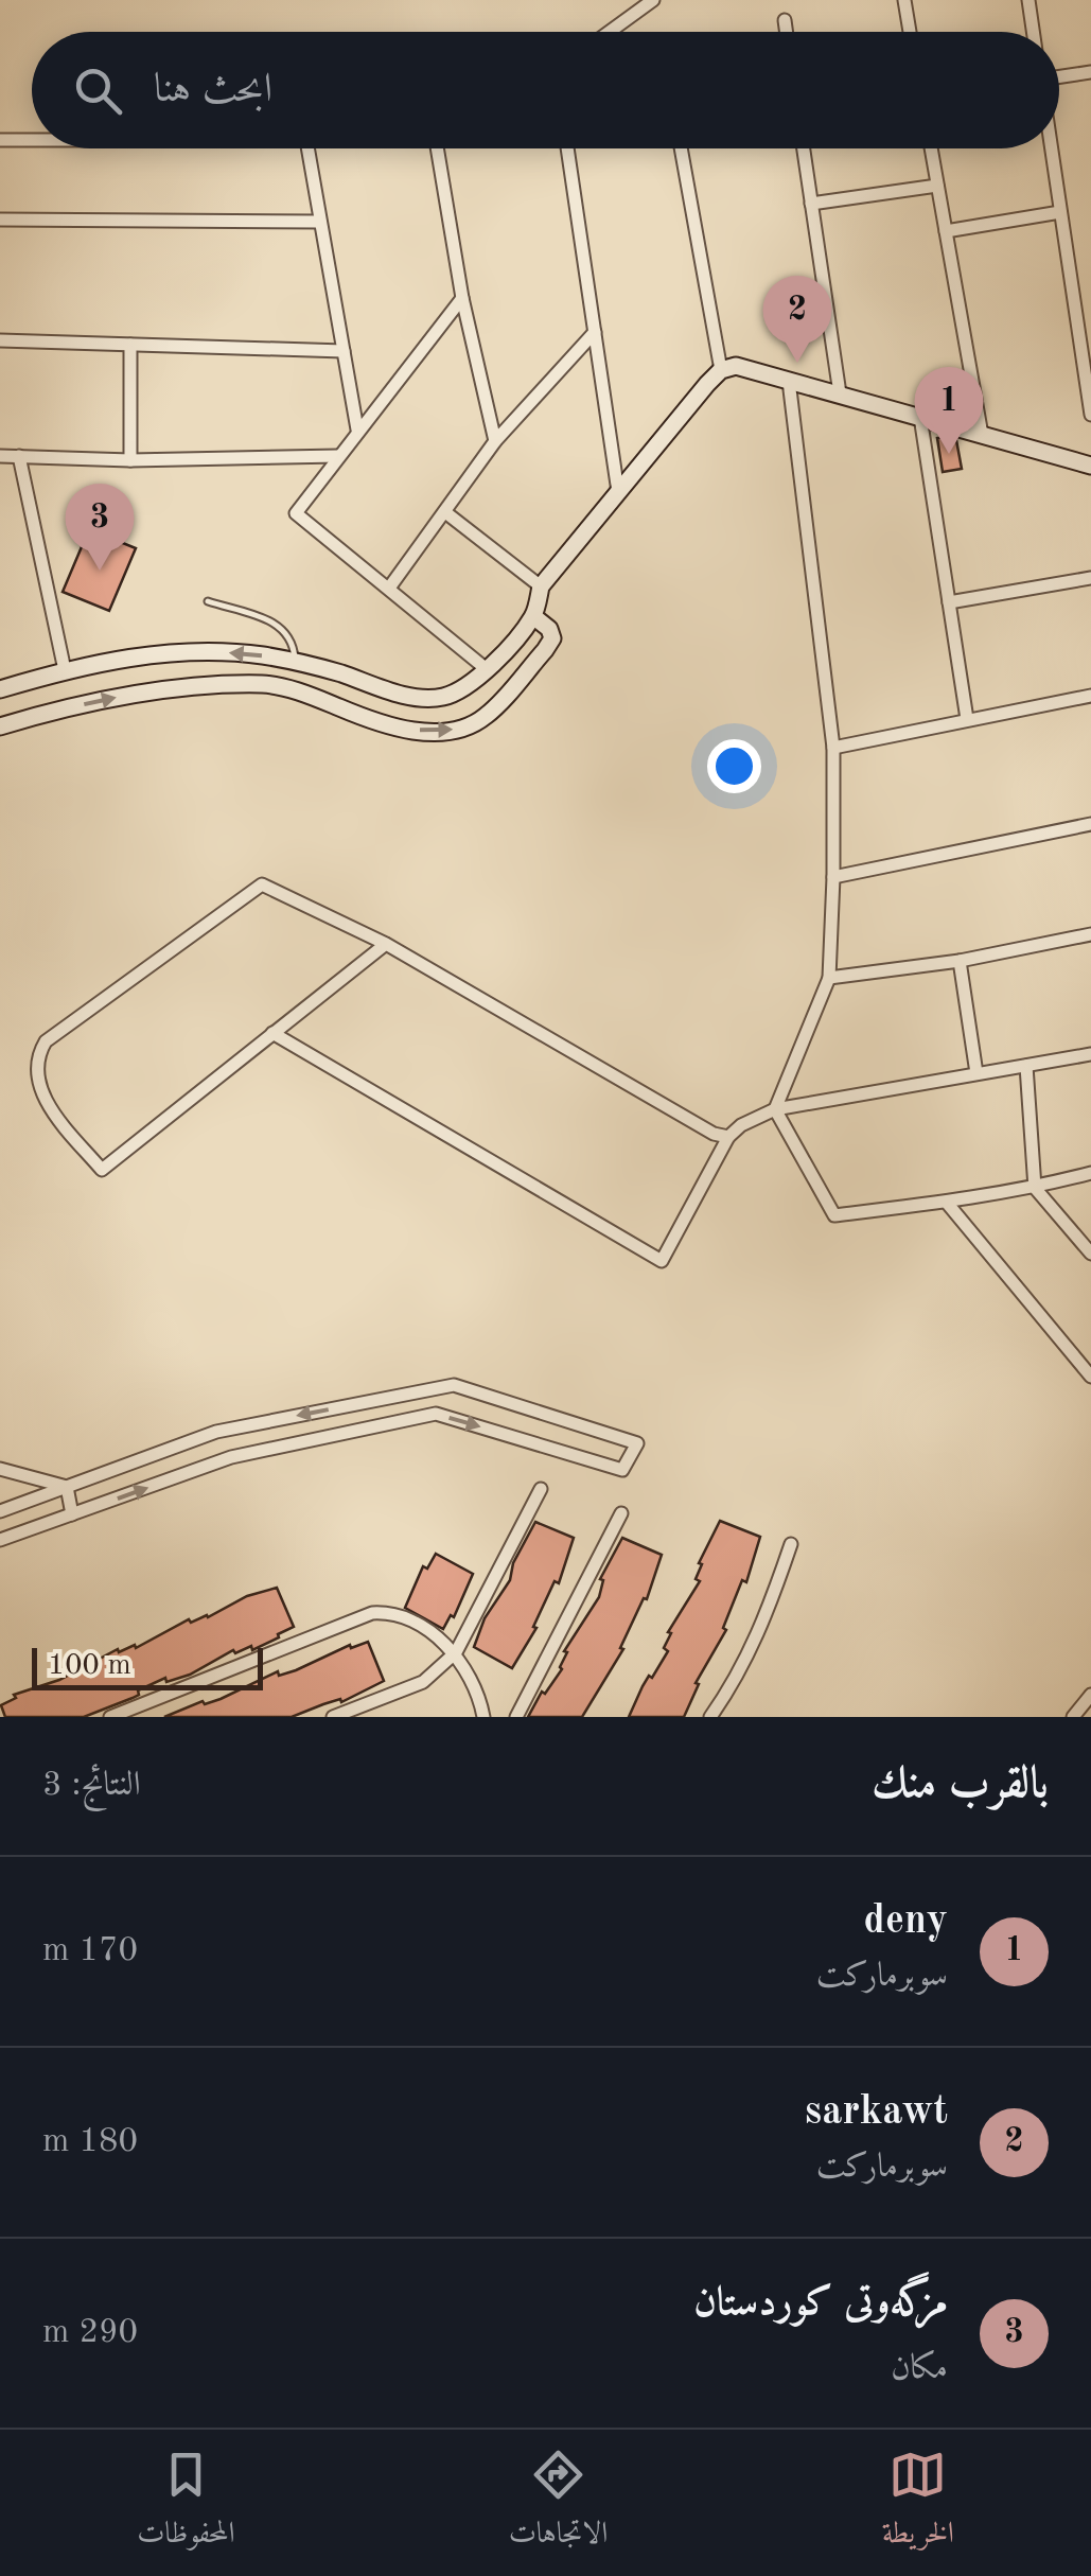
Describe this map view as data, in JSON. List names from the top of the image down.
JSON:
{
  "scale_bar": "100 m",
  "page": {
    "search": "ابحث هنا",
    "pins": ["2", "1", "3"],
    "scale": "100 m",
    "heading": ["بالقرب منك", "النتائج: 3"],
    "list": [
      {
        "mark": "1",
        "name": "deny",
        "note": "سوبرماركت",
        "value": "170 m"
      },
      {
        "mark": "2",
        "name": "sarkawt",
        "note": "سوبرماركت",
        "value": "180 m"
      },
      {
        "mark": "3",
        "name": "مزگەوتی کوردستان",
        "note": "مكان",
        "value": "290 m"
      }
    ],
    "nav": ["الخريطة", "الاتجاهات", "المحفوظات"]
  }
}
